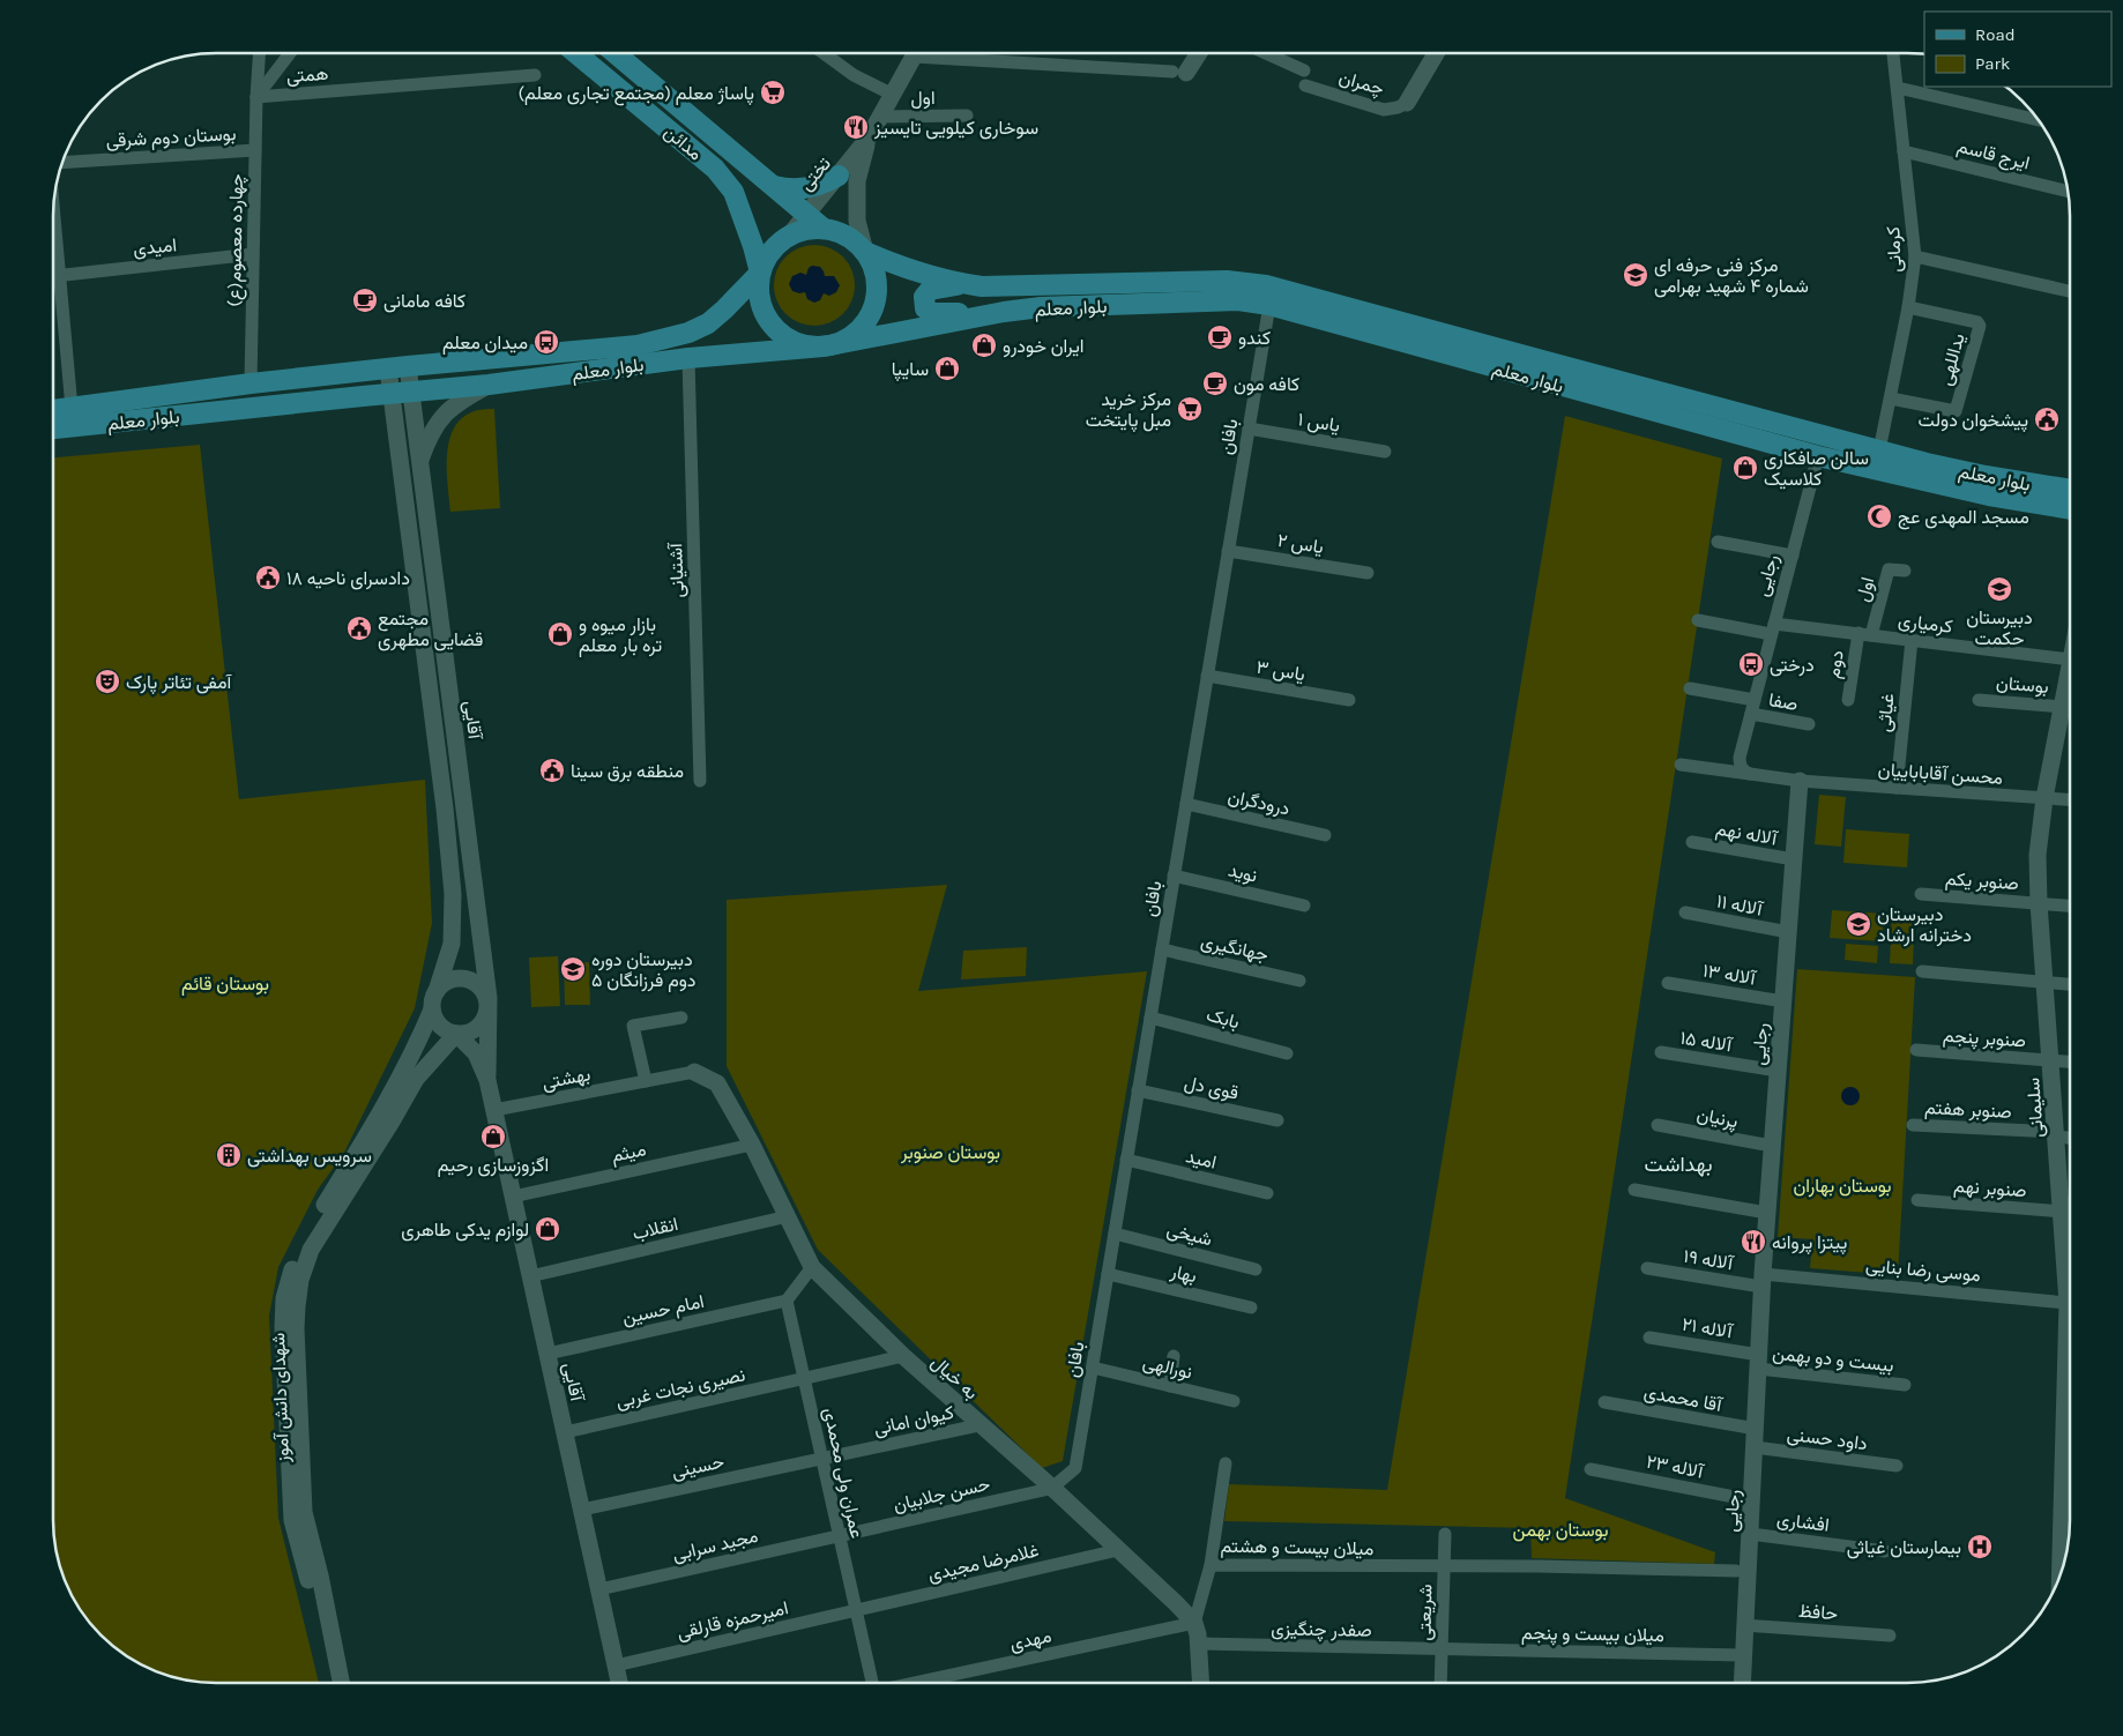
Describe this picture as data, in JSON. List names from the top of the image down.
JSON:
{
  "streets": {
    "main road": [
      "مدائن",
      "تختی",
      "بلوار معلم",
      "رجایی",
      "آقایی",
      "سلیمانی",
      "به خیال",
      "شهدای دانش آموز"
    ],
    "street": [
      "همتی",
      "چمران",
      "اول",
      "بوستان دوم شرقی",
      "ایرج قاسم",
      "چهارده معصوم(ع)",
      "امیدی",
      "کرمانی",
      "یداللهی",
      "یاس ۱",
      "بافان",
      "یاس ۲",
      "آشتیانی",
      "کرمیاری",
      "دوم",
      "یاس ۳",
      "بوستان",
      "صفا",
      "غیاثی",
      "محسن آقاباباییان",
      "درودگران",
      "آلاله نهم",
      "نوید",
      "صنوبر یکم",
      "آلاله ۱۱",
      "جهانگیری",
      "آلاله ۱۳",
      "بابک",
      "صنوبر پنجم",
      "آلاله ۱۵",
      "بهشتی",
      "قوی دل",
      "صنوبر هفتم",
      "پرنیان",
      "میثم",
      "امید",
      "صنوبر نهم",
      "انقلاب",
      "شیخی",
      "آلاله ۱۹",
      "موسی رضا بنایی",
      "بهار",
      "امام حسین",
      "آلاله ۲۱",
      "بیست و دو بهمن",
      "نورالهی",
      "نصیری نجات غربی",
      "آقا محمدی",
      "کیوان امانی",
      "داود حسنی",
      "حسینی",
      "آلاله ۲۳",
      "عمران ولی محمدی",
      "حسن جلابیان",
      "افشاری",
      "مجید سرابی",
      "میلان بیست و هشتم",
      "غلامرضا مجیدی",
      "حافظ",
      "شریعتی",
      "امیرحمزه قارلقی",
      "صفدر چنگیزی",
      "میلان بیست و پنجم",
      "مهدی"
    ]
  },
  "crossings": [
    ["همتی", "چهارده معصوم(ع)"],
    ["اول", "تختی"],
    ["اول", "کرمیاری"],
    ["اول", "دوم"],
    ["بوستان دوم شرقی", "چهارده معصوم(ع)"],
    ["مدائن", "تختی"],
    ["مدائن", "بلوار معلم"],
    ["ایرج قاسم", "کرمانی"],
    ["تختی", "بلوار معلم"],
    ["چهارده معصوم(ع)", "امیدی"],
    ["چهارده معصوم(ع)", "بلوار معلم"],
    ["کرمانی", "بلوار معلم"],
    ["کرمانی", "یداللهی"],
    ["بلوار معلم", "بافان"],
    ["بلوار معلم", "آشتیانی"],
    ["بلوار معلم", "رجایی"],
    ["بلوار معلم", "آقایی"],
    ["یاس ۱", "بافان"],
    ["بافان", "یاس ۲"],
    ["بافان", "یاس ۳"],
    ["بافان", "درودگران"],
    ["بافان", "نوید"],
    ["بافان", "جهانگیری"],
    ["بافان", "بابک"],
    ["بافان", "قوی دل"],
    ["بافان", "امید"],
    ["بافان", "شیخی"],
    ["بافان", "بهار"],
    ["بافان", "نورالهی"],
    ["بافان", "به خیال"],
    ["بافان", "حسن جلابیان"],
    ["رجایی", "کرمیاری"],
    ["رجایی", "صفا"],
    ["رجایی", "محسن آقاباباییان"],
    ["رجایی", "آلاله نهم"],
    ["رجایی", "آلاله ۱۱"],
    ["رجایی", "آلاله ۱۳"],
    ["رجایی", "آلاله ۱۵"],
    ["رجایی", "پرنیان"],
    ["رجایی", "آلاله ۱۹"],
    ["رجایی", "موسی رضا بنایی"],
    ["رجایی", "آلاله ۲۱"],
    ["رجایی", "بیست و دو بهمن"],
    ["رجایی", "آقا محمدی"],
    ["رجایی", "داود حسنی"],
    ["رجایی", "آلاله ۲۳"],
    ["رجایی", "افشاری"],
    ["رجایی", "حافظ"],
    ["رجایی", "میلان بیست و پنجم"],
    ["کرمیاری", "دوم"],
    ["کرمیاری", "غیاثی"],
    ["بوستان", "سلیمانی"],
    ["غیاثی", "محسن آقاباباییان"],
    ["آقایی", "بهشتی"],
    ["آقایی", "میثم"],
    ["آقایی", "انقلاب"],
    ["آقایی", "امام حسین"],
    ["آقایی", "نصیری نجات غربی"],
    ["آقایی", "حسینی"],
    ["آقایی", "مجید سرابی"],
    ["آقایی", "امیرحمزه قارلقی"],
    ["محسن آقاباباییان", "سلیمانی"],
    ["صنوبر یکم", "سلیمانی"],
    ["صنوبر پنجم", "سلیمانی"],
    ["بهشتی", "به خیال"],
    ["سلیمانی", "صنوبر هفتم"],
    ["سلیمانی", "صنوبر نهم"],
    ["میثم", "به خیال"],
    ["انقلاب", "به خیال"],
    ["آلاله ۱۹", "موسی رضا بنایی"],
    ["امام حسین", "عمران ولی محمدی"],
    ["آلاله ۲۱", "بیست و دو بهمن"],
    ["به خیال", "نصیری نجات غربی"],
    ["به خیال", "کیوان امانی"],
    ["به خیال", "حسن جلابیان"],
    ["به خیال", "میلان بیست و هشتم"],
    ["به خیال", "غلامرضا مجیدی"],
    ["به خیال", "مهدی"],
    ["نصیری نجات غربی", "عمران ولی محمدی"],
    ["کیوان امانی", "حسینی"],
    ["کیوان امانی", "عمران ولی محمدی"],
    ["حسینی", "عمران ولی محمدی"],
    ["عمران ولی محمدی", "حسن جلابیان"],
    ["عمران ولی محمدی", "مجید سرابی"],
    ["عمران ولی محمدی", "غلامرضا مجیدی"],
    ["عمران ولی محمدی", "امیرحمزه قارلقی"],
    ["حسن جلابیان", "مجید سرابی"],
    ["میلان بیست و هشتم", "شریعتی"],
    ["میلان بیست و هشتم", "مهدی"],
    ["غلامرضا مجیدی", "امیرحمزه قارلقی"],
    ["شریعتی", "صفدر چنگیزی"],
    ["شریعتی", "میلان بیست و پنجم"],
    ["صفدر چنگیزی", "میلان بیست و پنجم"]
  ],
  "districts": ["بهداشت"],
  "parks": [
    "بوستان قائم",
    "بوستان صنوبر",
    "بوستان بهاران",
    "بوستان بهمن"
  ],
  "places": {
    "supermarket": ["پاساژ معلم (مجتمع تجاری معلم)", "مرکز خرید مبل پایتخت"],
    "restaurant": ["سوخاری کیلویی تایسیز", "پیتزا پروانه"],
    "school or university": [
      "مرکز فنی حرفه ای شماره ۴ شهید بهرامی",
      "دبیرستان حکمت",
      "دبیرستان دخترانه ارشاد",
      "دبیرستان دوره دوم فرزانگان ۵"
    ],
    "cafe": ["کافه مامانی", "کندو", "کافه مون"],
    "bus stop": ["میدان معلم", "درختی"],
    "shop": [
      "ایران خودرو",
      "سایپا",
      "سالن صافکاری کلاسیک",
      "بازار میوه و تره بار معلم",
      "اگزوزسازی رحیم",
      "لوازم یدکی طاهری"
    ],
    "public building": [
      "پیشخوان دولت",
      "دادسرای ناحیه ۱۸",
      "مجتمع قضایی مطهری",
      "منطقه برق سینا"
    ],
    "mosque": ["مسجد المهدی عج"],
    "theatre": ["آمفی تئاتر پارک"],
    "building": ["سرویس بهداشتی"],
    "hospital": ["بیمارستان غیاثی"]
  },
  "legend": ["Road", "Park"]
}
